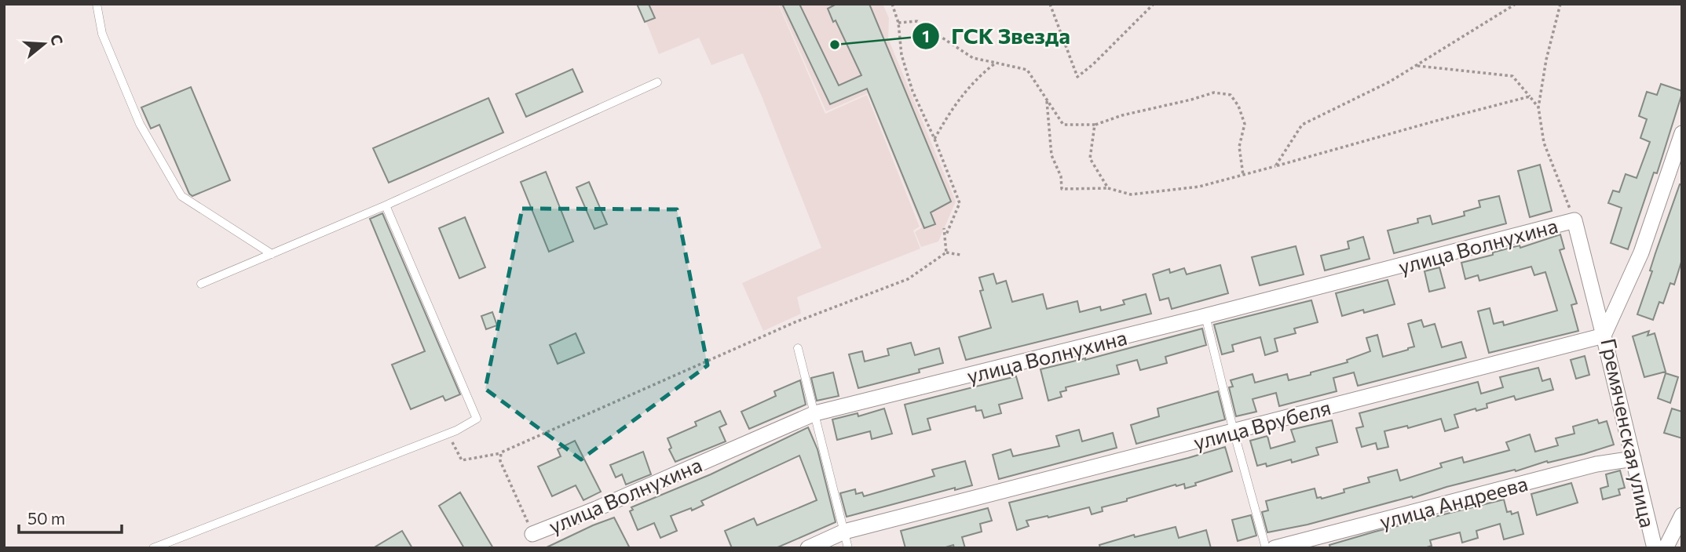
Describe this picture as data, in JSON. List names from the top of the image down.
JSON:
{
  "streets": {
    "street": [
      "улица Волнухина",
      "улица Врубеля",
      "Гремяченская улица",
      "улица Андреева"
    ]
  },
  "crossings": [
    ["улица Врубеля", "Гремяченская улица"],
    ["Гремяченская улица", "улица Андреева"]
  ],
  "places": ["ГСК Звезда"],
  "scale_bar": "50 m",
  "north": "right"
}
